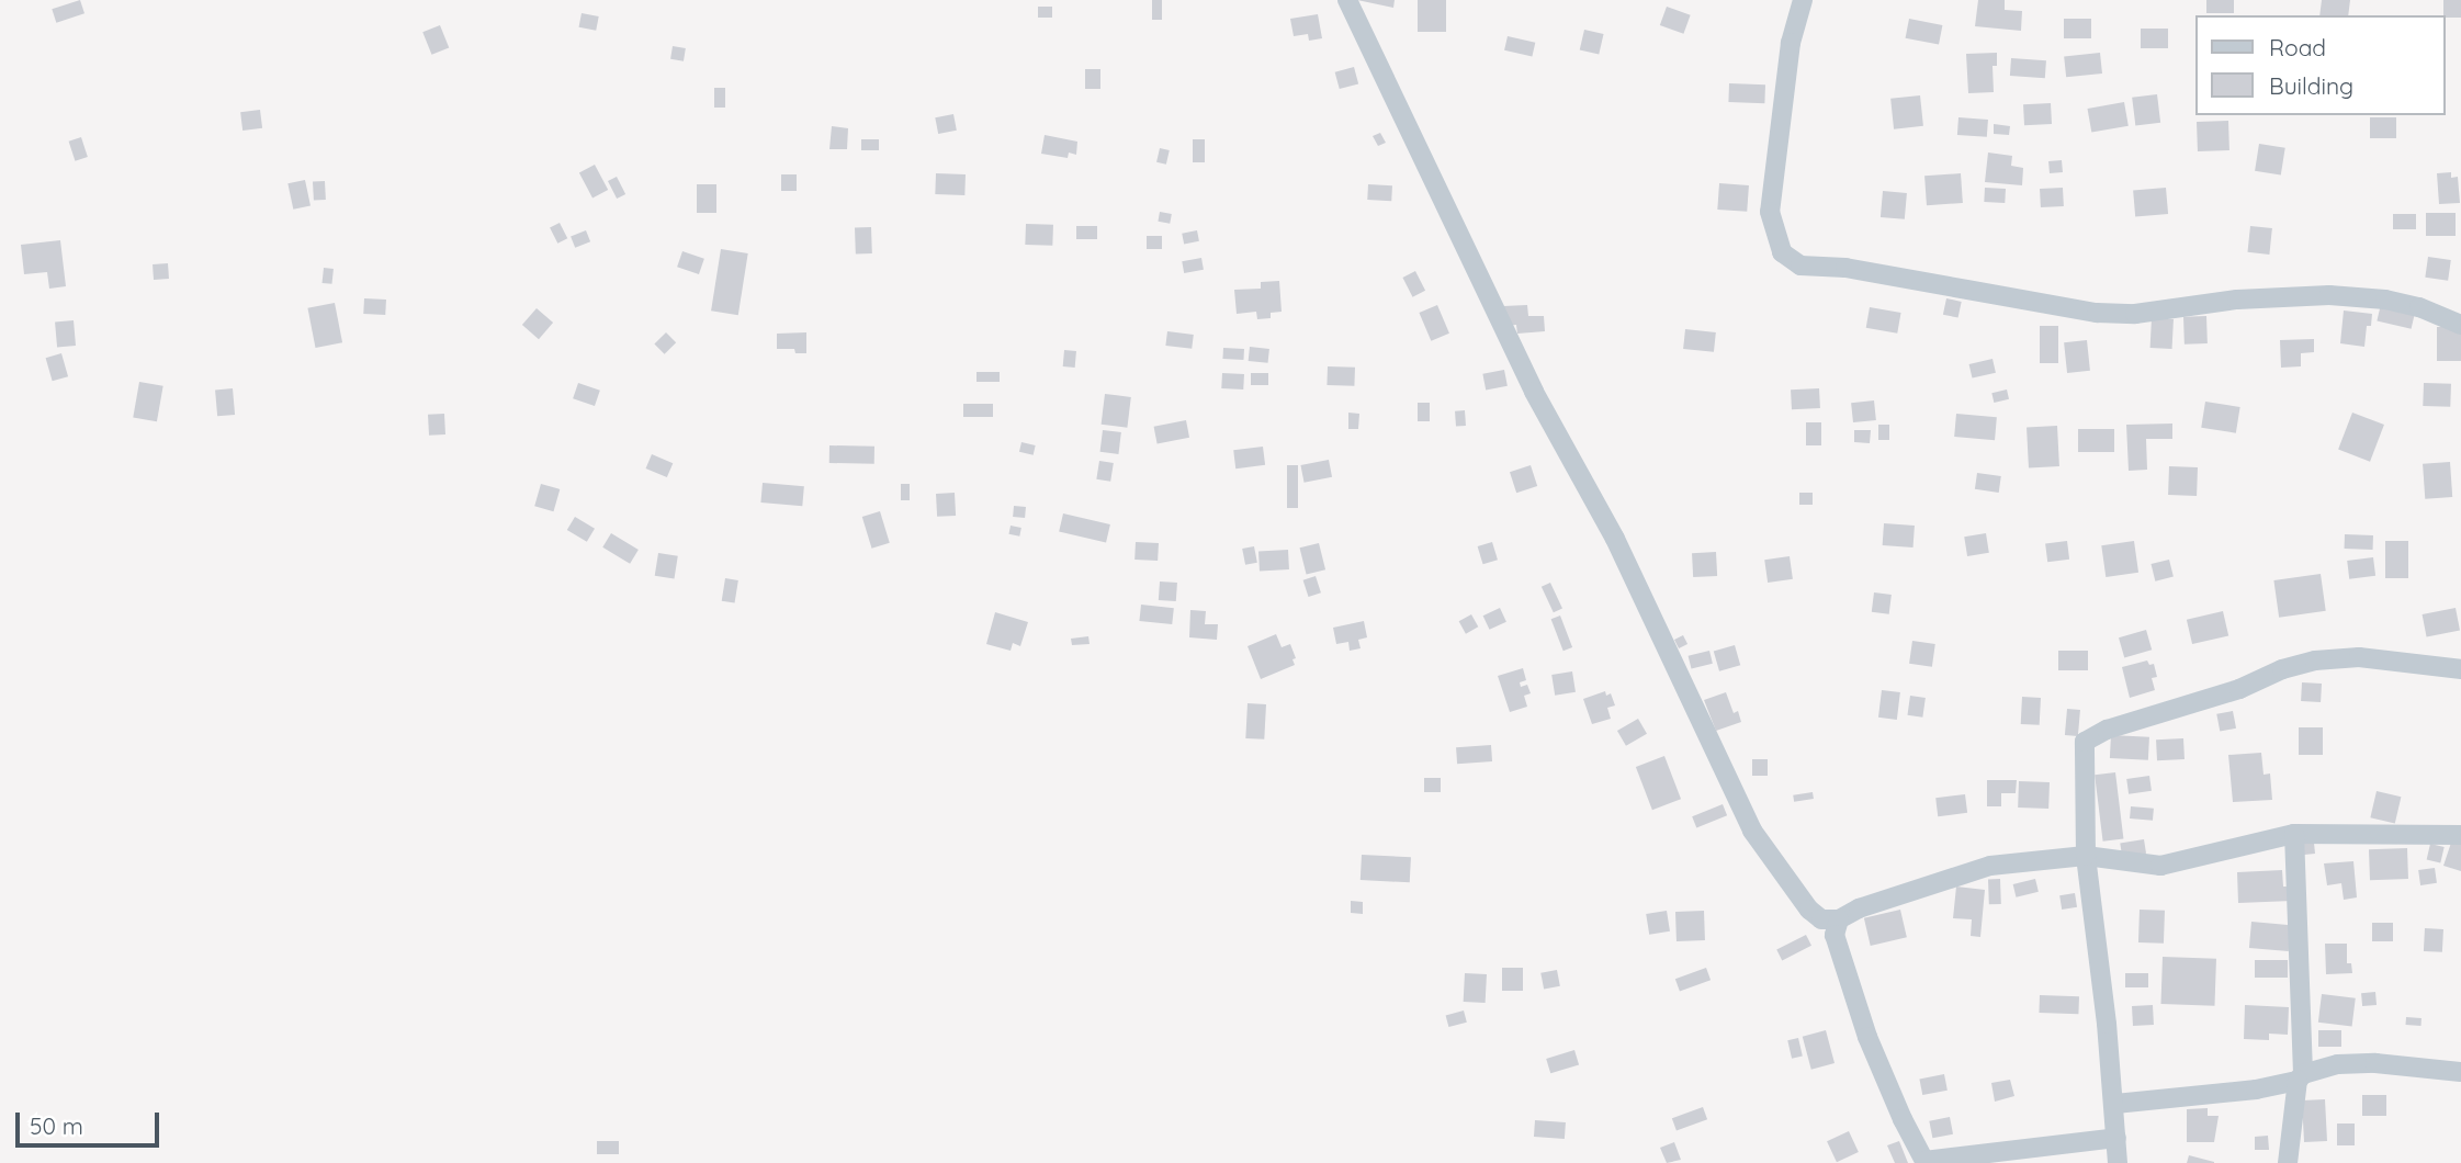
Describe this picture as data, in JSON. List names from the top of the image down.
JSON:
{
  "legend": ["Road", "Building"],
  "scale_bar": "50 m"
}
